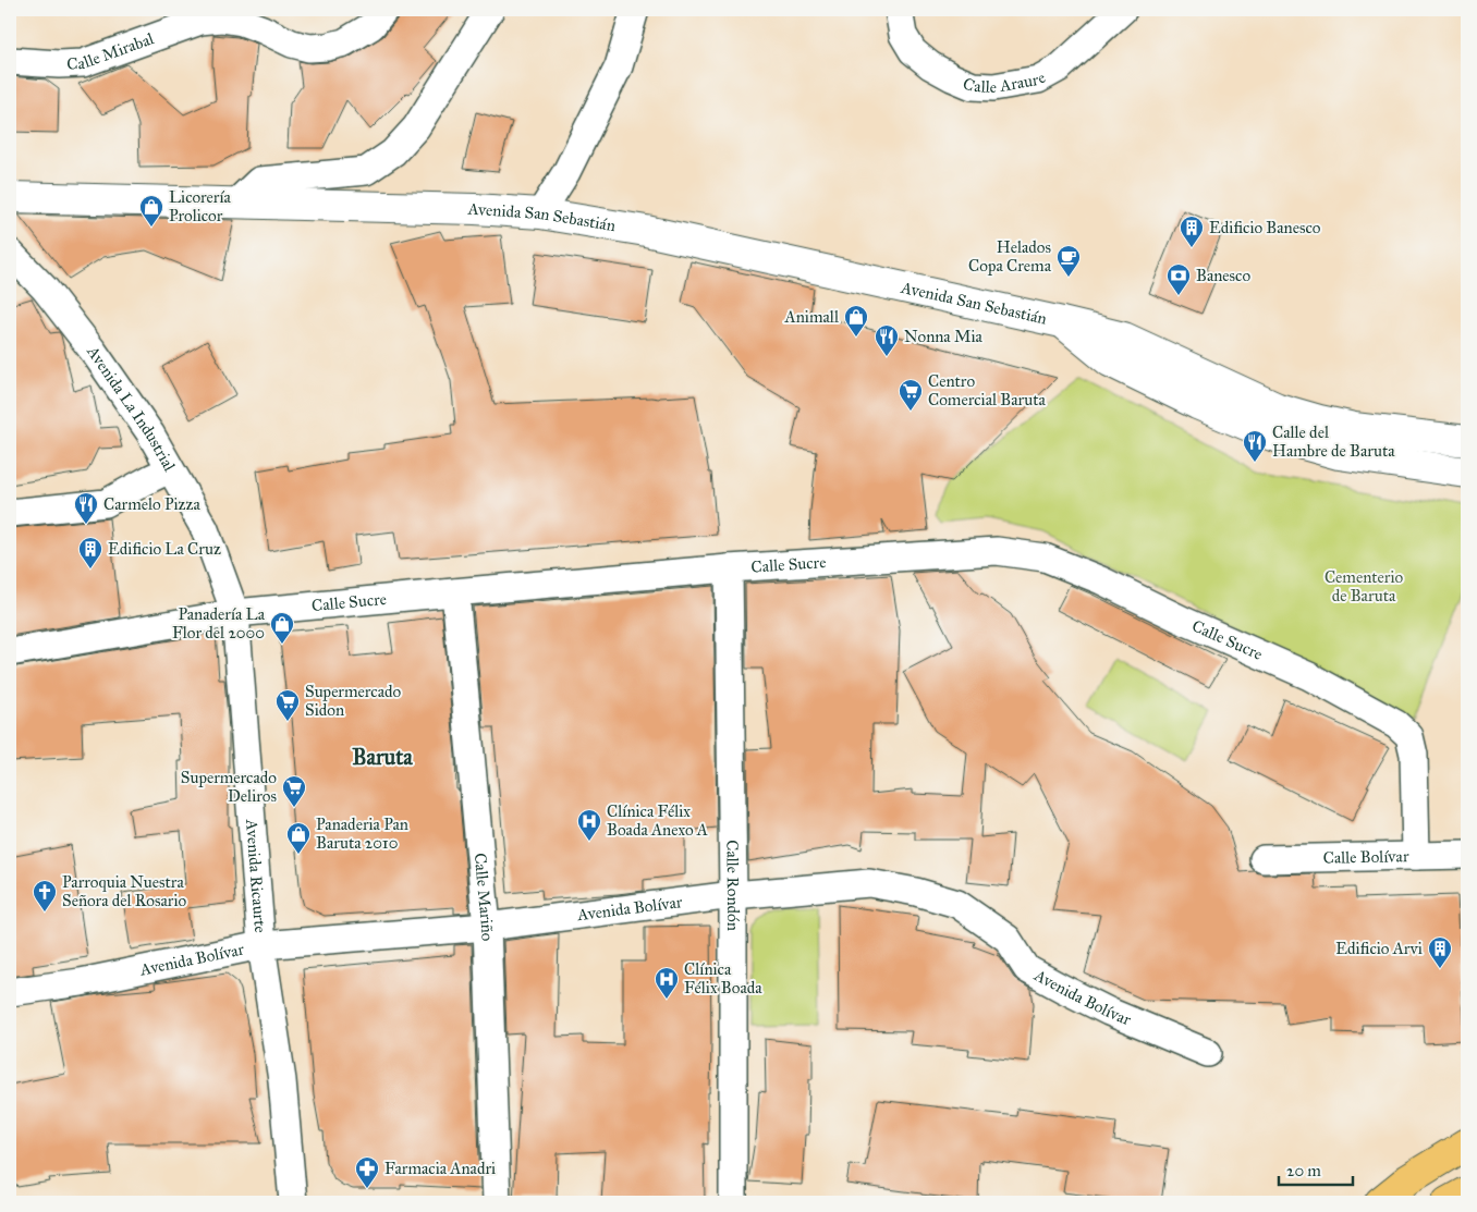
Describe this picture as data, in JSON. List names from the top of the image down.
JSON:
{
  "streets": {
    "street": [
      "Calle Mirabal",
      "Calle Araure",
      "Avenida San Sebastián",
      "Avenida La Industrial",
      "Calle Sucre",
      "Calle Bolívar",
      "Avenida Ricaurte",
      "Calle Rondón",
      "Calle Mariño",
      "Avenida Bolívar"
    ]
  },
  "crossings": [
    ["Avenida La Industrial", "Calle Sucre"],
    ["Avenida La Industrial", "Avenida Ricaurte"],
    ["Calle Sucre", "Calle Bolívar"],
    ["Calle Sucre", "Avenida Ricaurte"],
    ["Calle Sucre", "Calle Rondón"],
    ["Calle Sucre", "Calle Mariño"],
    ["Avenida Ricaurte", "Avenida Bolívar"],
    ["Calle Rondón", "Avenida Bolívar"],
    ["Calle Mariño", "Avenida Bolívar"]
  ],
  "districts": ["Baruta"],
  "parks": ["Cementerio de Baruta"],
  "places": {
    "shop": [
      "Licorería Prolicor",
      "Animall",
      "Panadería La Flor del 2000",
      "Panaderia Pan Baruta 2010"
    ],
    "building": ["Edificio Banesco", "Edificio La Cruz", "Edificio Arvi"],
    "cafe": ["Helados Copa Crema"],
    "bank": ["Banesco"],
    "restaurant": ["Nonna Mia", "Calle del Hambre de Baruta", "Carmelo Pizza"],
    "supermarket": ["Centro Comercial Baruta", "Supermercado Sidon", "Supermercado Deliros"],
    "hospital": ["Clínica Félix Boada Anexo A", "Clínica Félix Boada"],
    "church": ["Parroquia Nuestra Señora del Rosario"],
    "pharmacy": ["Farmacia Anadri"]
  },
  "scale_bar": "20 m"
}
